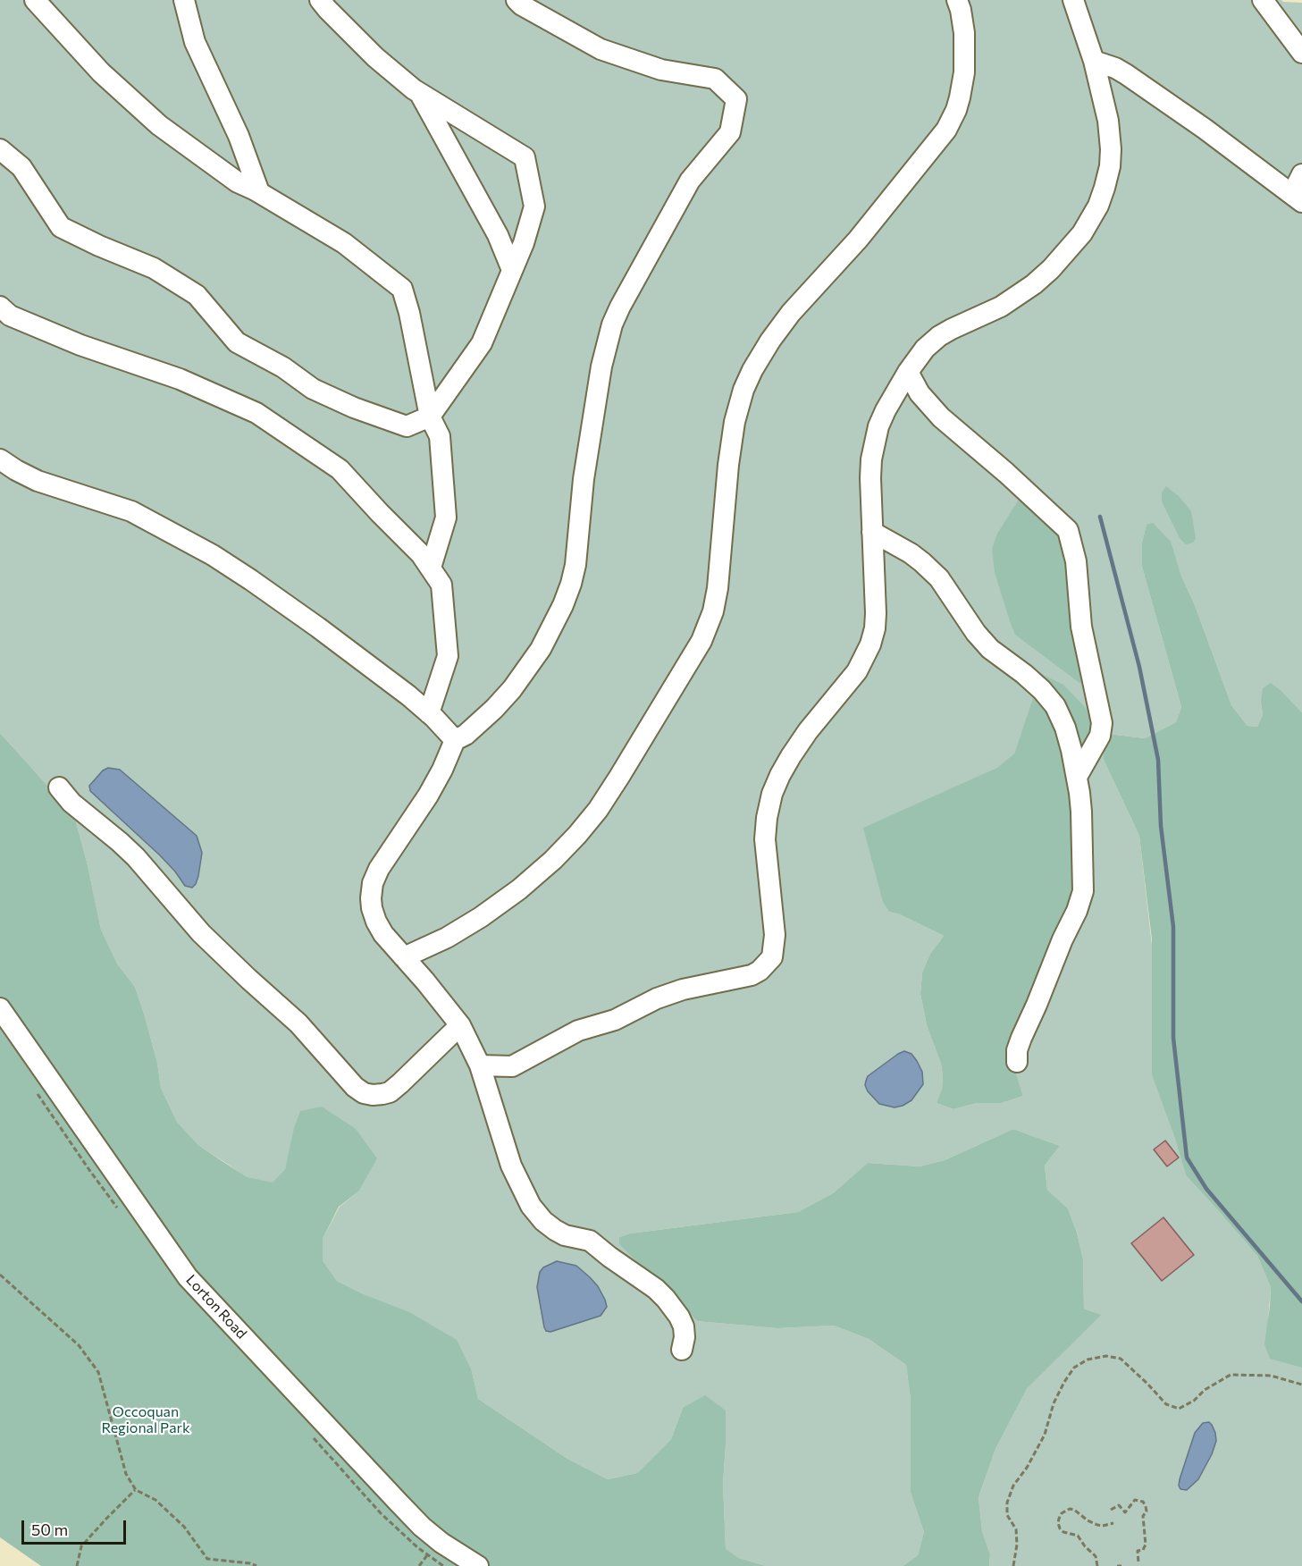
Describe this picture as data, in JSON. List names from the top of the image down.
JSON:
{
  "streets": {
    "street": ["Lorton Road"]
  },
  "parks": ["Occoquan Regional Park"],
  "scale_bar": "50 m"
}
